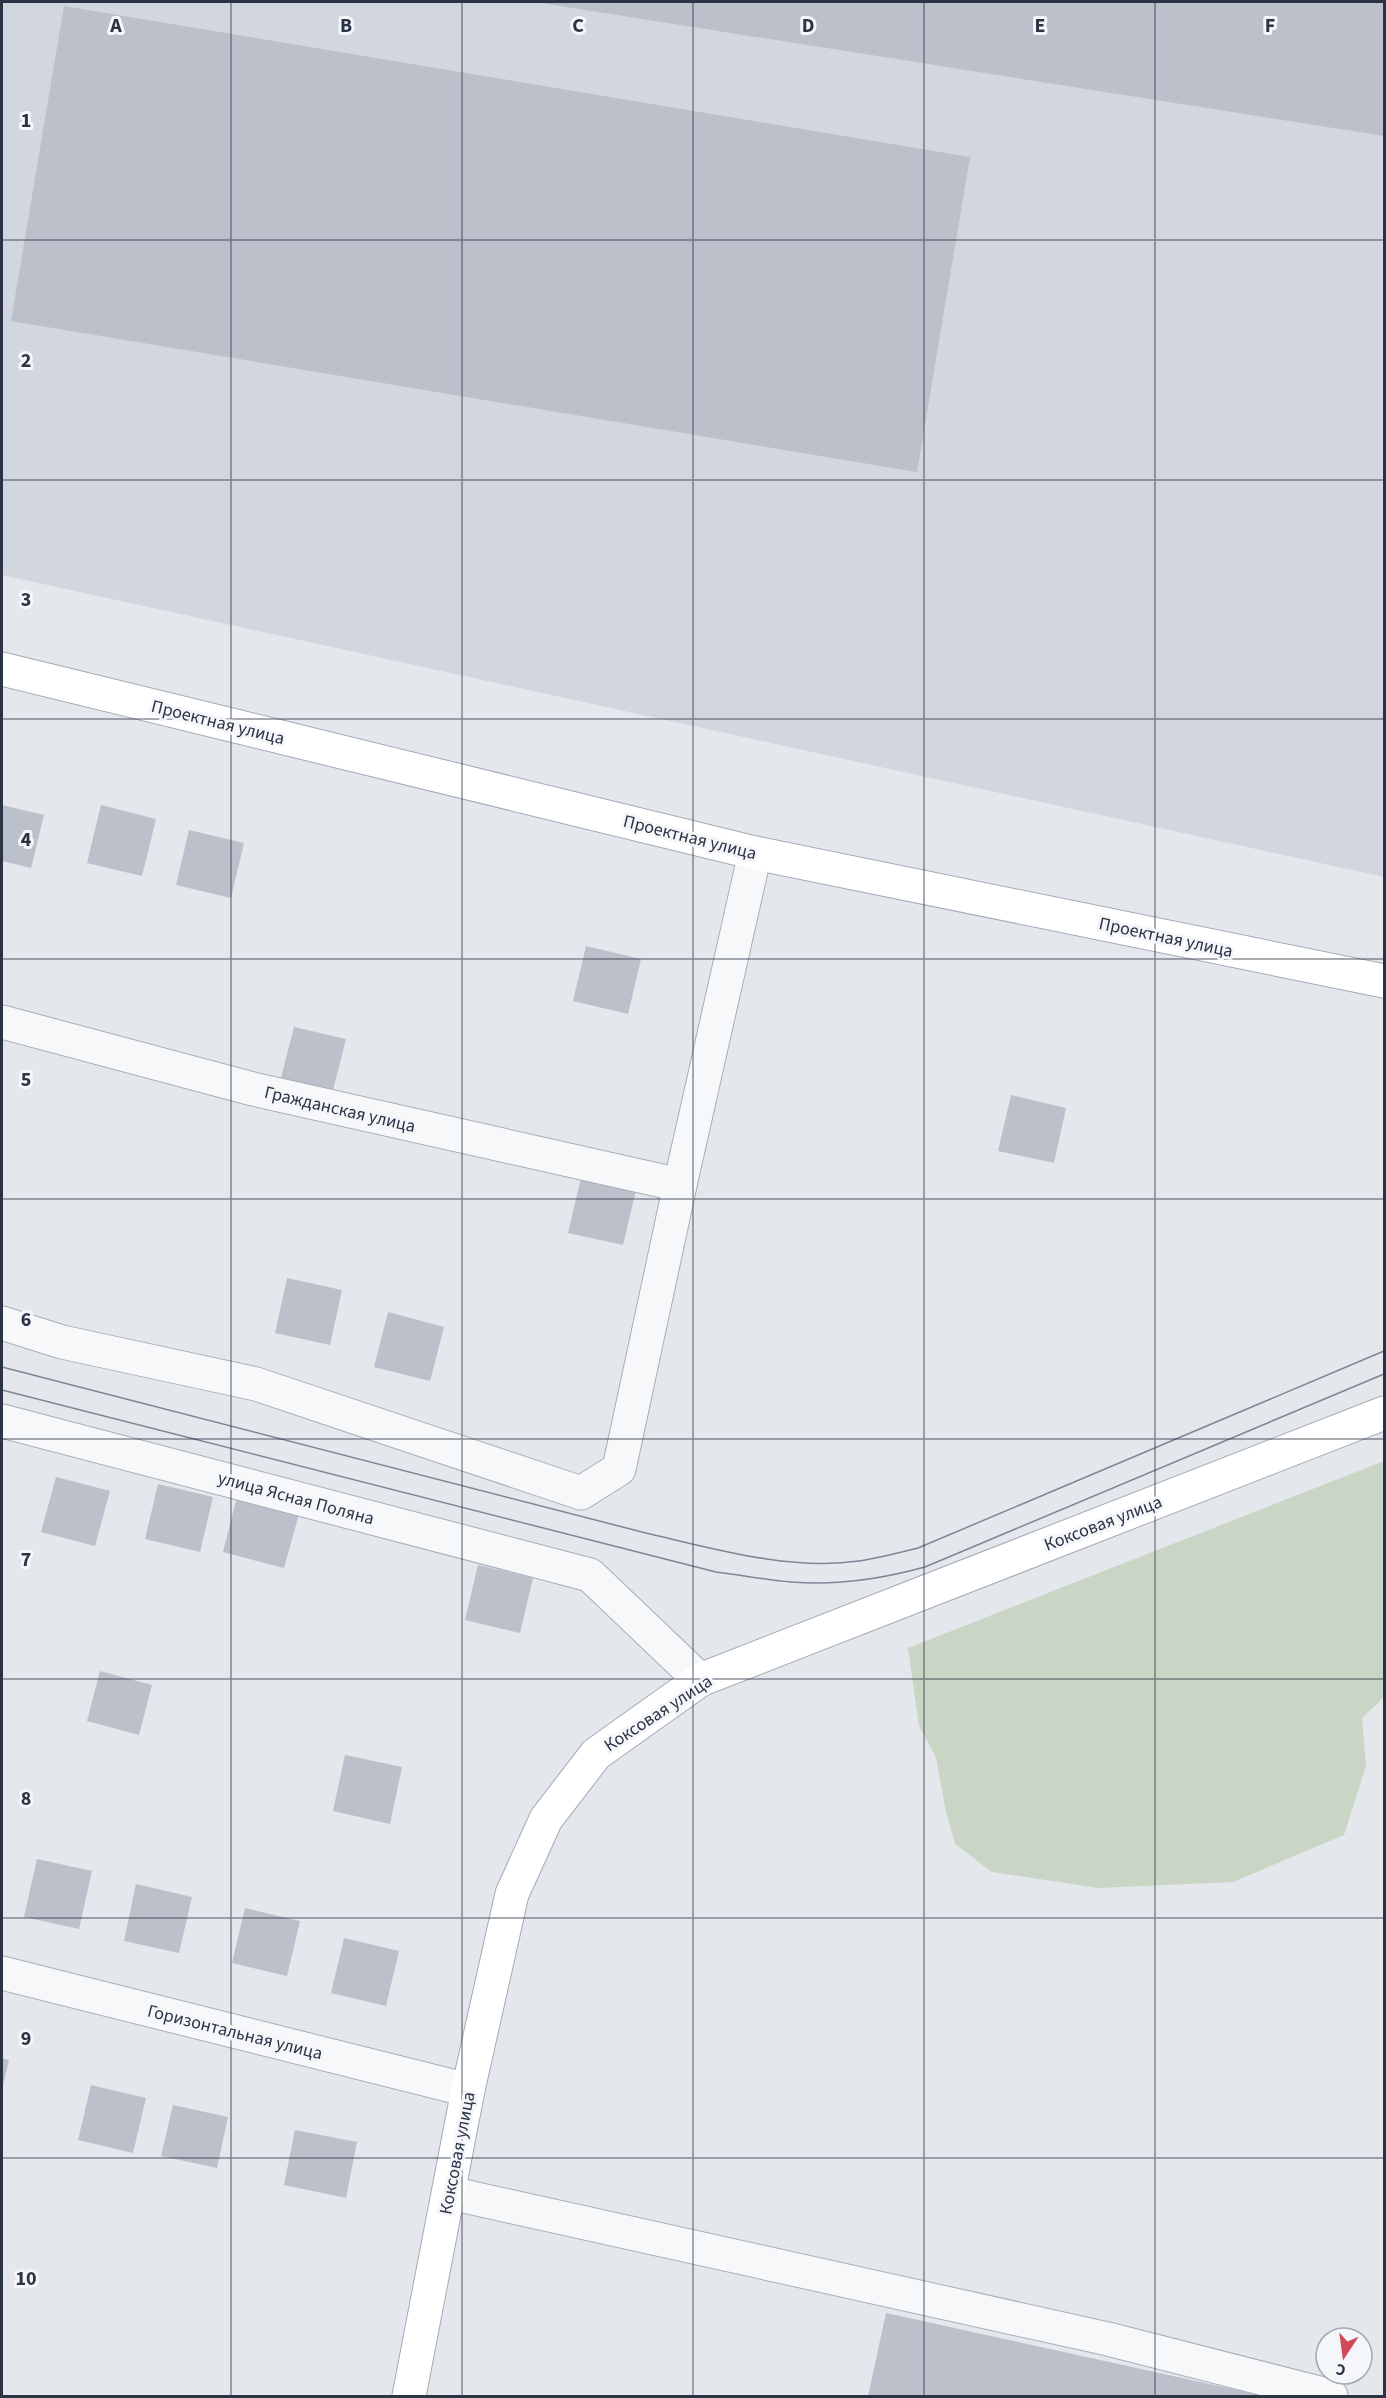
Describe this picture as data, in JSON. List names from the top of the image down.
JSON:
{
  "streets": {
    "main road": ["Проектная улица", "Коксовая улица"],
    "street": ["Гражданская улица", "улица Ясная Поляна", "Горизонтальная улица"]
  },
  "crossings": [
    ["улица Ясная Поляна", "Коксовая улица"],
    ["Коксовая улица", "Горизонтальная улица"]
  ],
  "north": "bottom",
  "grid": {
    "columns": [
      "A",
      "B",
      "C",
      "D",
      "E",
      "F"
    ],
    "rows": [
      "1",
      "2",
      "3",
      "4",
      "5",
      "6",
      "7",
      "8",
      "9",
      "10"
    ]
  }
}
